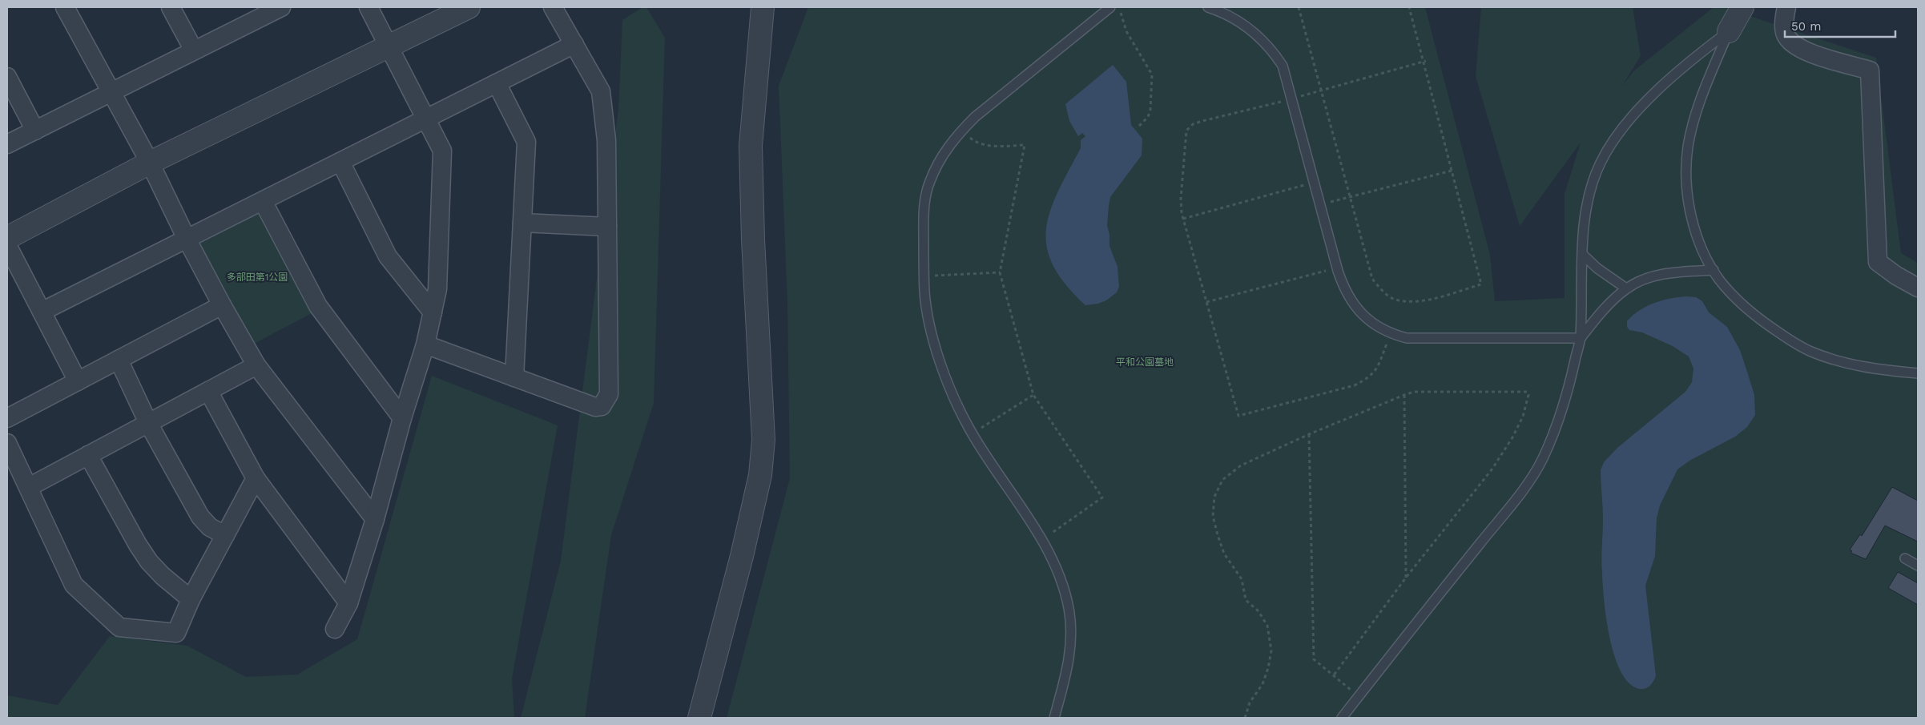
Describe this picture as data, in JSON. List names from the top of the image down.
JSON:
{
  "parks": ["多部田第1公園", "平和公園墓地"],
  "scale_bar": "50 m"
}
